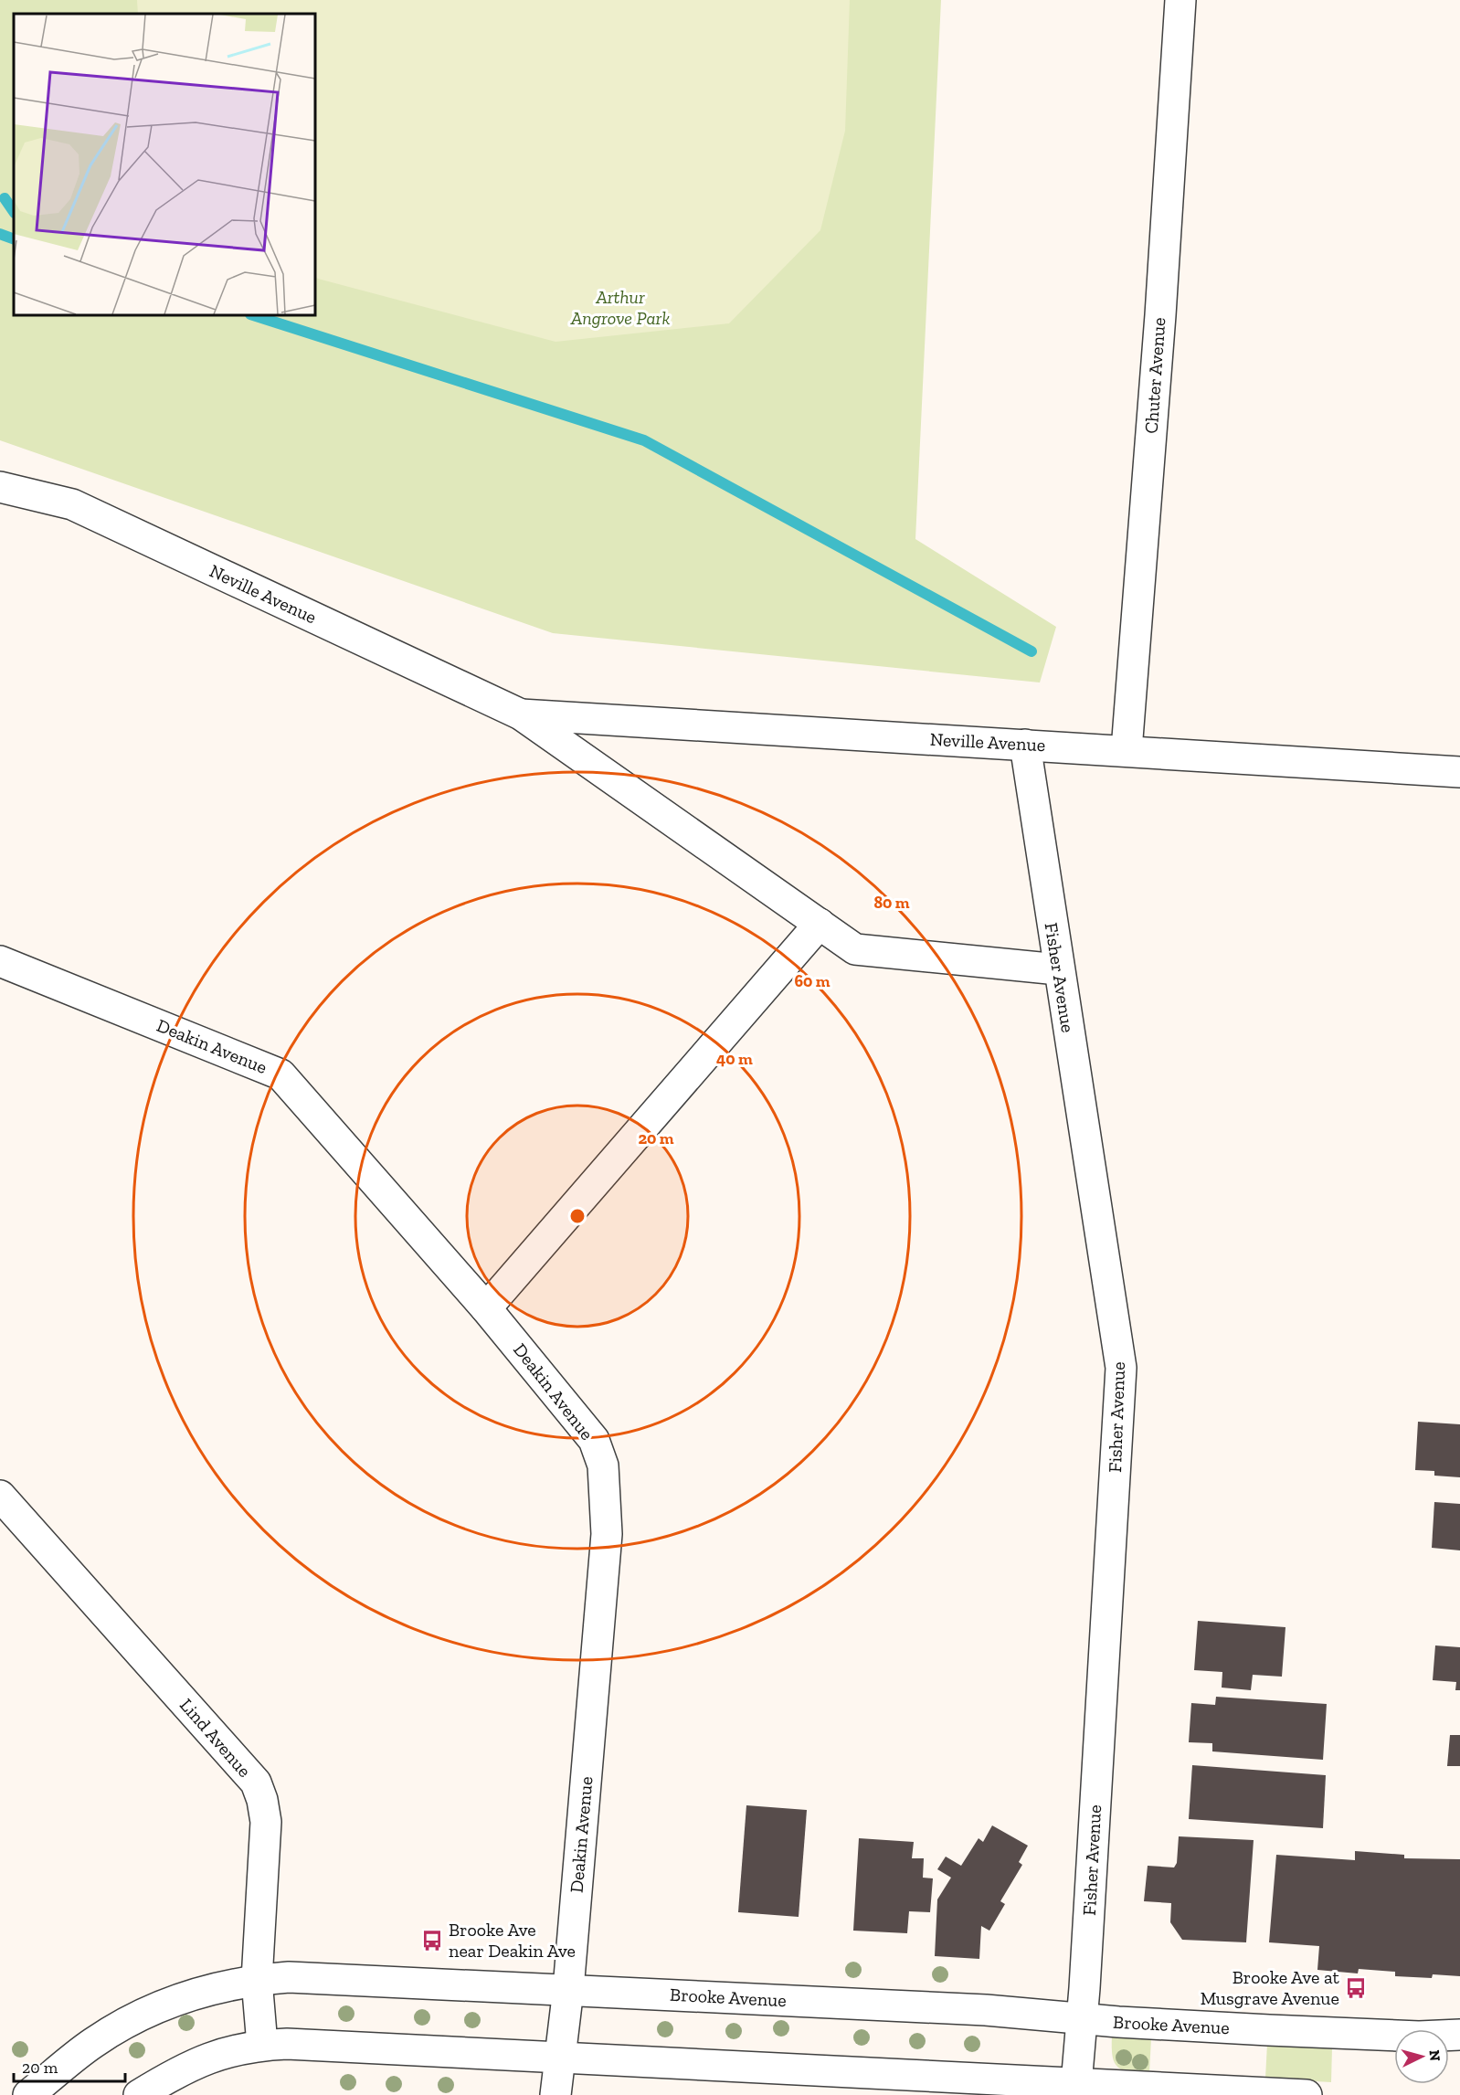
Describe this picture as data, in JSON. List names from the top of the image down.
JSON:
{
  "streets": {
    "street": [
      "Chuter Avenue",
      "Neville Avenue",
      "Fisher Avenue",
      "Deakin Avenue",
      "Lind Avenue",
      "Brooke Avenue"
    ]
  },
  "crossings": [
    ["Chuter Avenue", "Neville Avenue"],
    ["Neville Avenue", "Fisher Avenue"],
    ["Fisher Avenue", "Brooke Avenue"],
    ["Deakin Avenue", "Brooke Avenue"],
    ["Lind Avenue", "Brooke Avenue"]
  ],
  "parks": ["Arthur Angrove Park"],
  "places": {
    "bus stop": ["Brooke Ave near Deakin Ave", "Brooke Ave at Musgrave Avenue"]
  },
  "scale_bar": "20 m",
  "north": "right",
  "rings": [
    "80 m",
    "60 m",
    "40 m",
    "20 m"
  ]
}
